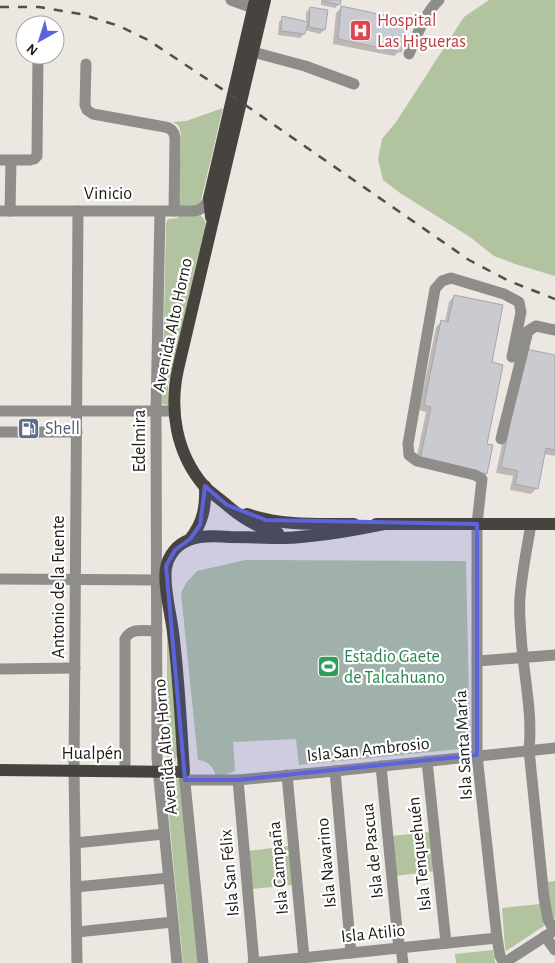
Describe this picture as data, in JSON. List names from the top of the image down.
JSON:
{
  "streets": {
    "main road": ["Avenida Alto Horno", "Hualpén"],
    "street": [
      "Vinicio",
      "Edelmira",
      "Antonio de la Fuente",
      "Isla Santa María",
      "Isla San Ambrosio",
      "Isla de Pascua",
      "Isla Tenquehuén",
      "Isla Navarino",
      "Isla Campaña",
      "Isla San Félix",
      "Isla Atilio"
    ]
  },
  "crossings": [
    ["Vinicio", "Avenida Alto Horno"],
    ["Vinicio", "Edelmira"],
    ["Vinicio", "Antonio de la Fuente"],
    ["Avenida Alto Horno", "Edelmira"],
    ["Avenida Alto Horno", "Isla San Ambrosio"],
    ["Avenida Alto Horno", "Hualpén"],
    ["Antonio de la Fuente", "Hualpén"],
    ["Isla Santa María", "Isla San Ambrosio"],
    ["Isla Santa María", "Isla Atilio"],
    ["Isla San Ambrosio", "Hualpén"],
    ["Isla San Ambrosio", "Isla de Pascua"],
    ["Isla San Ambrosio", "Isla Tenquehuén"],
    ["Isla San Ambrosio", "Isla Navarino"],
    ["Isla San Ambrosio", "Isla Campaña"],
    ["Isla San Ambrosio", "Isla San Félix"],
    ["Isla de Pascua", "Isla Atilio"],
    ["Isla Tenquehuén", "Isla Atilio"],
    ["Isla Navarino", "Isla Atilio"],
    ["Isla Campaña", "Isla Atilio"],
    ["Isla San Félix", "Isla Atilio"]
  ],
  "places": {
    "hospital": ["Hospital Las Higueras"],
    "fuel station": ["Shell"],
    "sports": ["Estadio Gaete de Talcahuano"]
  },
  "north": "bottom left"
}
